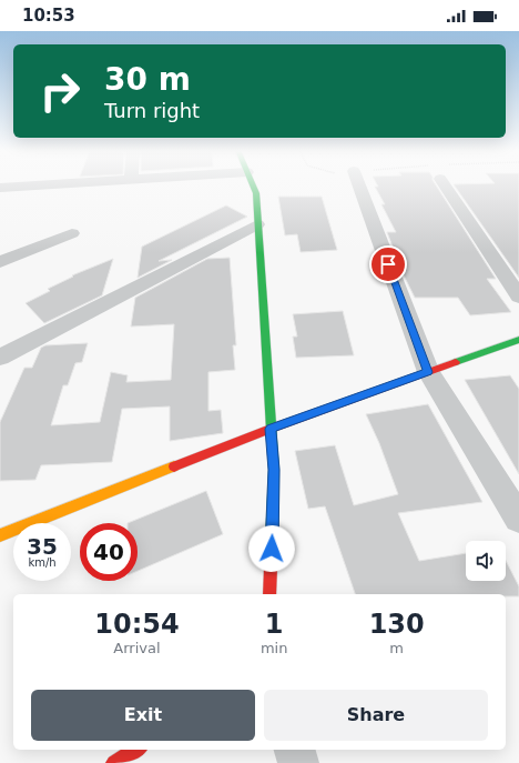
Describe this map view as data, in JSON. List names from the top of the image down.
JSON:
{
  "page": {
    "status": "10:53",
    "turn": ["30 m", "Turn right"],
    "speed": "35 km/h",
    "limit": "40",
    "eta": [
      "10:54",
      "Arrival",
      "1",
      "min",
      "130",
      "m"
    ],
    "buttons": ["Exit", "Share"]
  }
}
